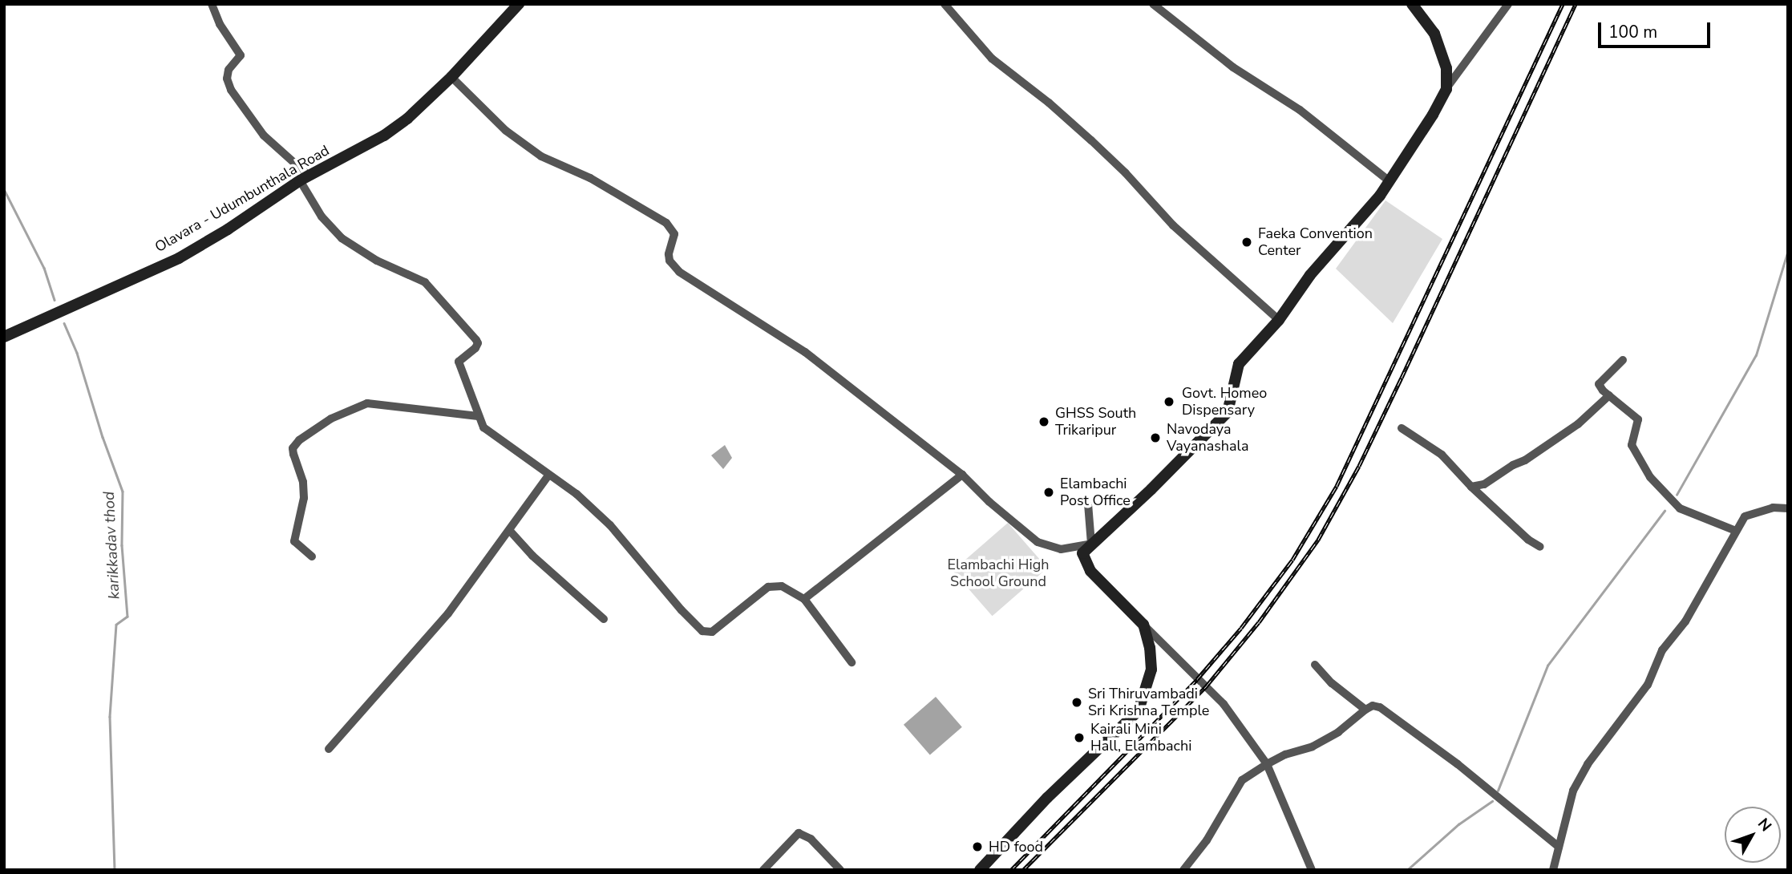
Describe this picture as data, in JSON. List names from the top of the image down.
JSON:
{
  "streets": {
    "main road": ["Olavara - Udumbunthala Road"]
  },
  "water": ["karikkadav thod"],
  "parks": ["Elambachi High School Ground"],
  "places": [
    "Faeka Convention Center",
    "Govt. Homeo Dispensary",
    "GHSS South Trikaripur",
    "Navodaya Vayanashala",
    "Elambachi Post Office",
    "Sri Thiruvambadi Sri Krishna Temple",
    "Kairali Mini Hall, Elambachi",
    "HD food"
  ],
  "scale_bar": "100 m",
  "north": "top right"
}
